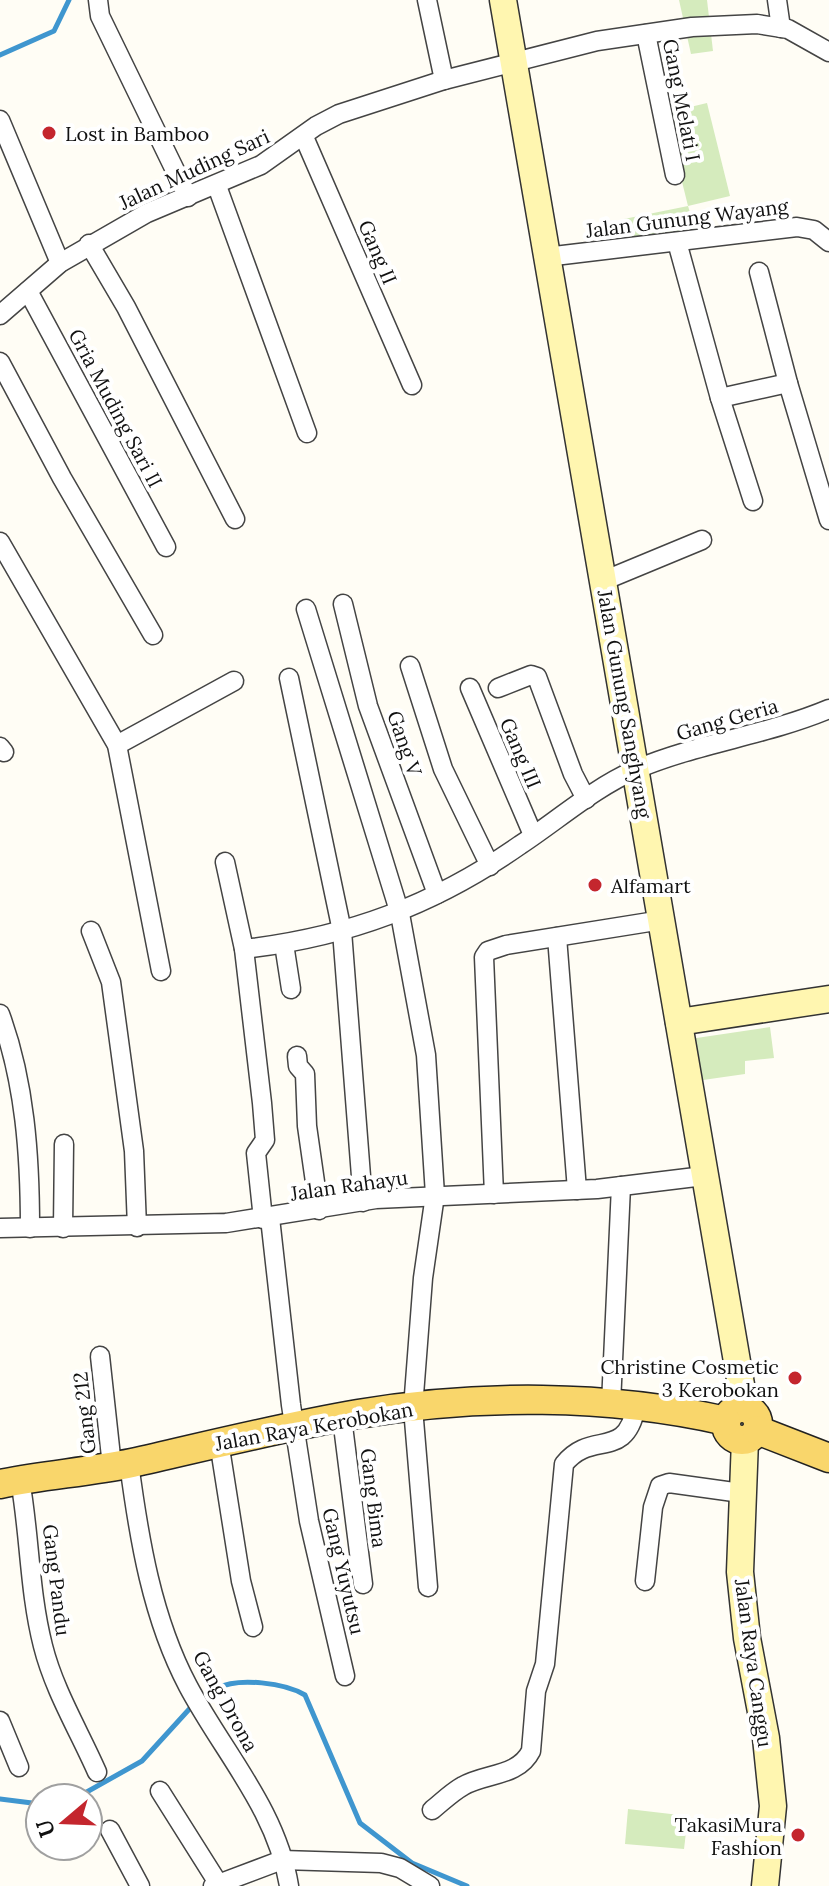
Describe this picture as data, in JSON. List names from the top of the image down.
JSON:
{
  "streets": {
    "main road": ["Jalan Gunung Sanghyang", "Jalan Raya Kerobokan", "Jalan Raya Canggu"],
    "street": [
      "Gang Melati I",
      "Jalan Muding Sari",
      "Jalan Gunung Wayang",
      "Gang II",
      "Gria Muding Sari II",
      "Gang Geria",
      "Gang V",
      "Gang III",
      "Jalan Rahayu",
      "Gang 212",
      "Gang Bima",
      "Gang Yuyutsu",
      "Gang Pandu",
      "Gang Drona"
    ]
  },
  "crossings": [
    ["Gang Melati I", "Jalan Muding Sari"],
    ["Jalan Muding Sari", "Gang II"],
    ["Jalan Muding Sari", "Gria Muding Sari II"],
    ["Jalan Muding Sari", "Jalan Gunung Sanghyang"],
    ["Jalan Gunung Wayang", "Jalan Gunung Sanghyang"],
    ["Jalan Gunung Sanghyang", "Gang Geria"],
    ["Jalan Gunung Sanghyang", "Jalan Rahayu"],
    ["Jalan Gunung Sanghyang", "Jalan Raya Kerobokan"],
    ["Jalan Gunung Sanghyang", "Jalan Raya Canggu"],
    ["Gang Geria", "Gang V"],
    ["Gang Geria", "Gang III"],
    ["Gang Geria", "Gang Yuyutsu"],
    ["Jalan Rahayu", "Gang Yuyutsu"],
    ["Gang 212", "Jalan Raya Kerobokan"],
    ["Gang 212", "Gang Drona"],
    ["Jalan Raya Kerobokan", "Gang Bima"],
    ["Jalan Raya Kerobokan", "Gang Yuyutsu"],
    ["Jalan Raya Kerobokan", "Gang Pandu"],
    ["Jalan Raya Kerobokan", "Jalan Raya Canggu"],
    ["Jalan Raya Kerobokan", "Gang Drona"]
  ],
  "places": [
    "Lost in Bamboo",
    "Alfamart",
    "Christine Cosmetic 3 Kerobokan",
    "TakasiMura Fashion"
  ],
  "north": "left"
}
